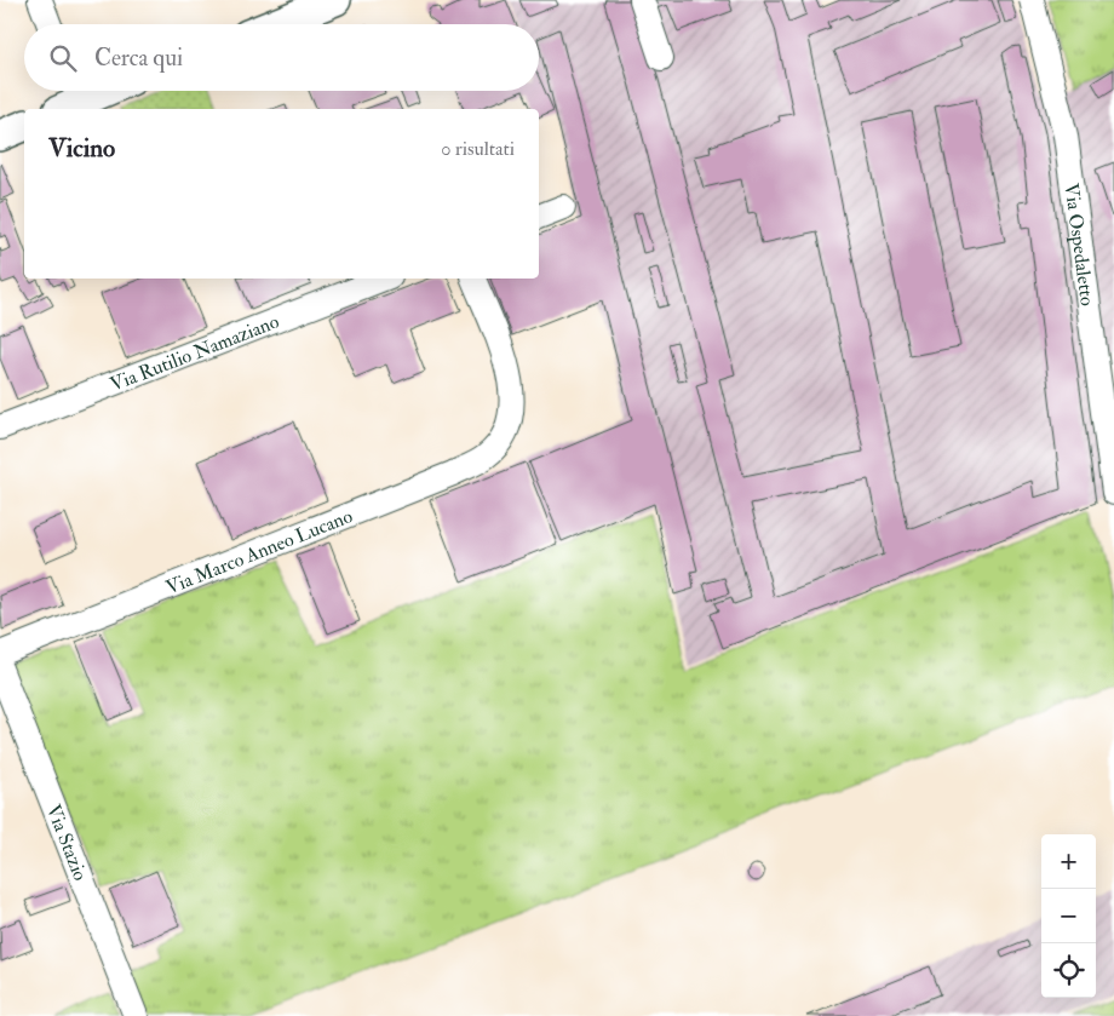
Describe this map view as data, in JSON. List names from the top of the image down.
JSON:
{
  "streets": {
    "street": [
      "Via Ospedaletto",
      "Via Rutilio Namaziano",
      "Via Marco Anneo Lucano",
      "Via Stazio"
    ]
  },
  "page": {
    "search": "Cerca qui",
    "heading": ["Vicino", "0 risultati"],
    "map_buttons": ["+", "−"]
  }
}
